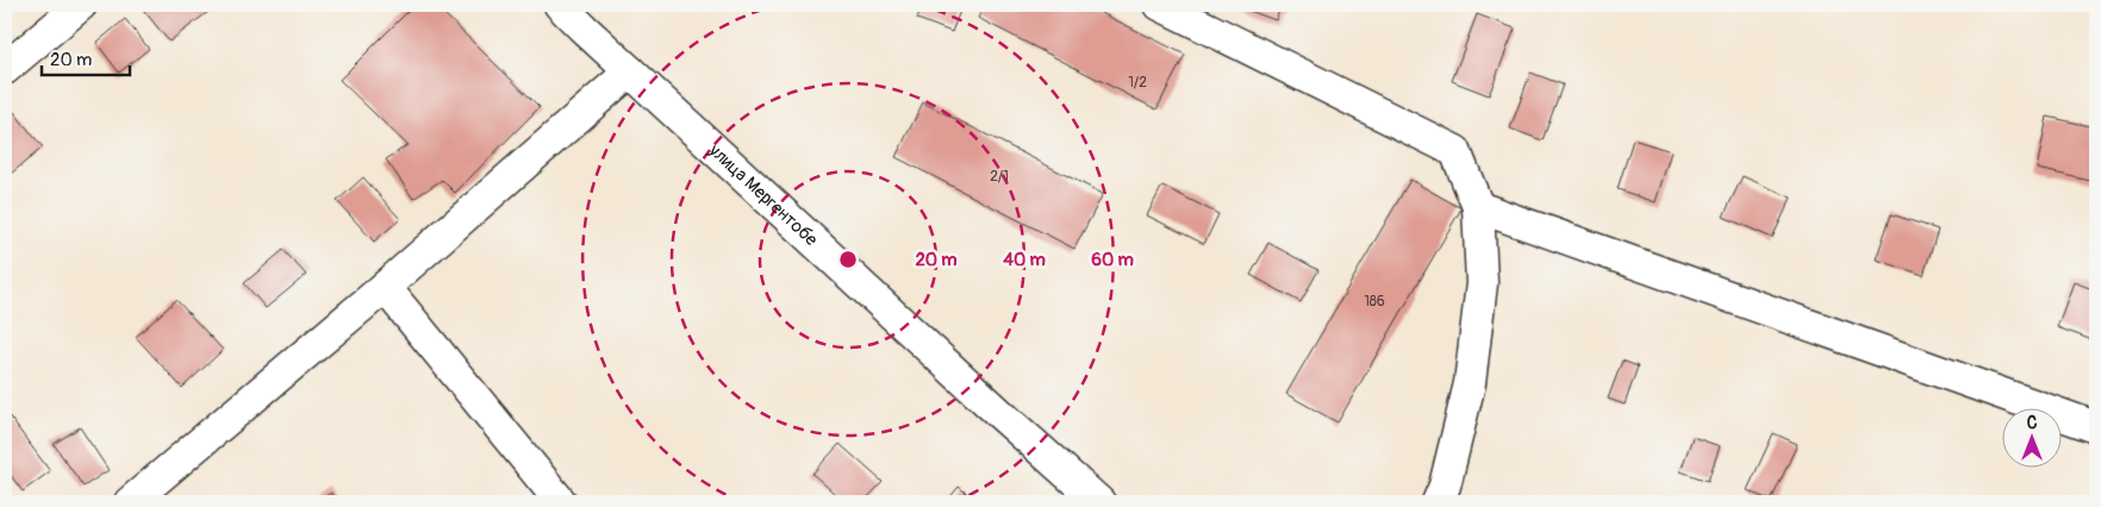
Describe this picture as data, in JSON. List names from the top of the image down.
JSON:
{
  "streets": {
    "street": ["улица Мергентобе"]
  },
  "house_numbers": ["1/2", "2/1", "186"],
  "scale_bar": "20 m",
  "north": "top",
  "rings": ["20 m", "40 m", "60 m"]
}
